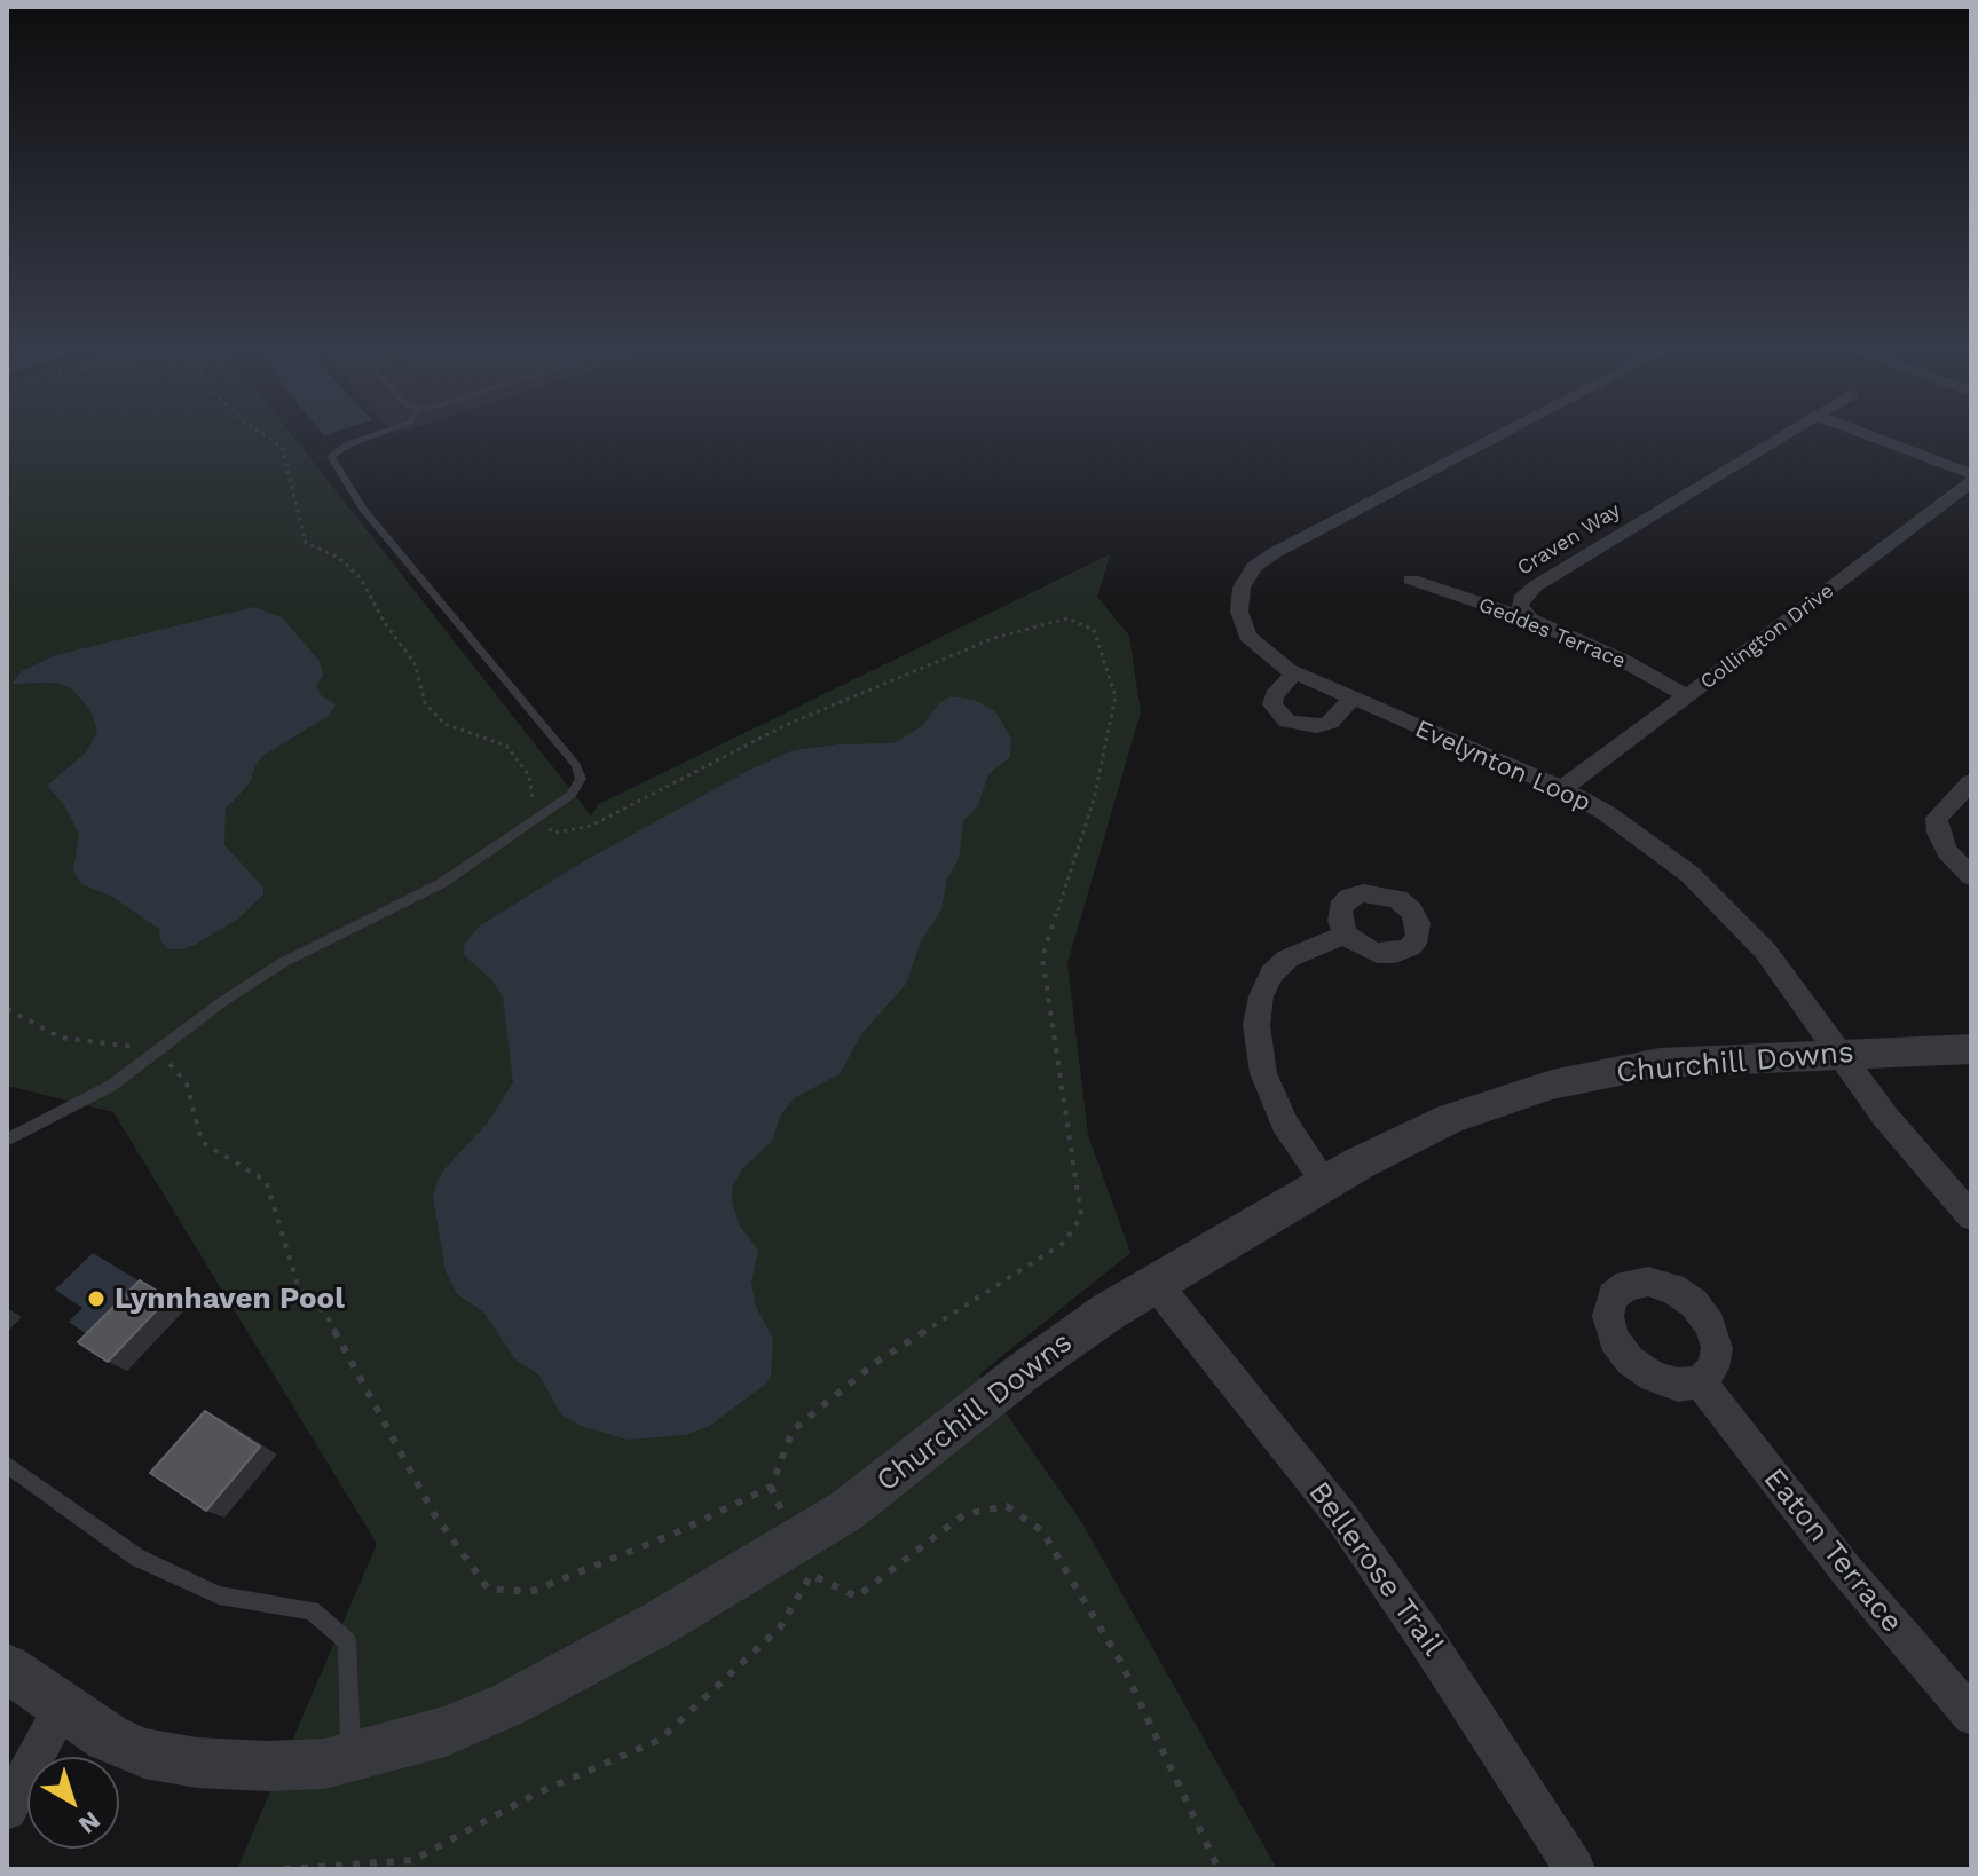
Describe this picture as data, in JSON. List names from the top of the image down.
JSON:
{
  "streets": {
    "street": [
      "Craven Way",
      "Geddes Terrace",
      "Collington Drive",
      "Evelynton Loop",
      "Churchill Downs",
      "Eaton Terrace",
      "Bellerose Trail"
    ]
  },
  "crossings": [
    ["Craven Way", "Geddes Terrace"],
    ["Geddes Terrace", "Collington Drive"],
    ["Collington Drive", "Evelynton Loop"],
    ["Evelynton Loop", "Churchill Downs"],
    ["Churchill Downs", "Bellerose Trail"]
  ],
  "places": ["Lynnhaven Pool"],
  "north": "bottom right"
}
